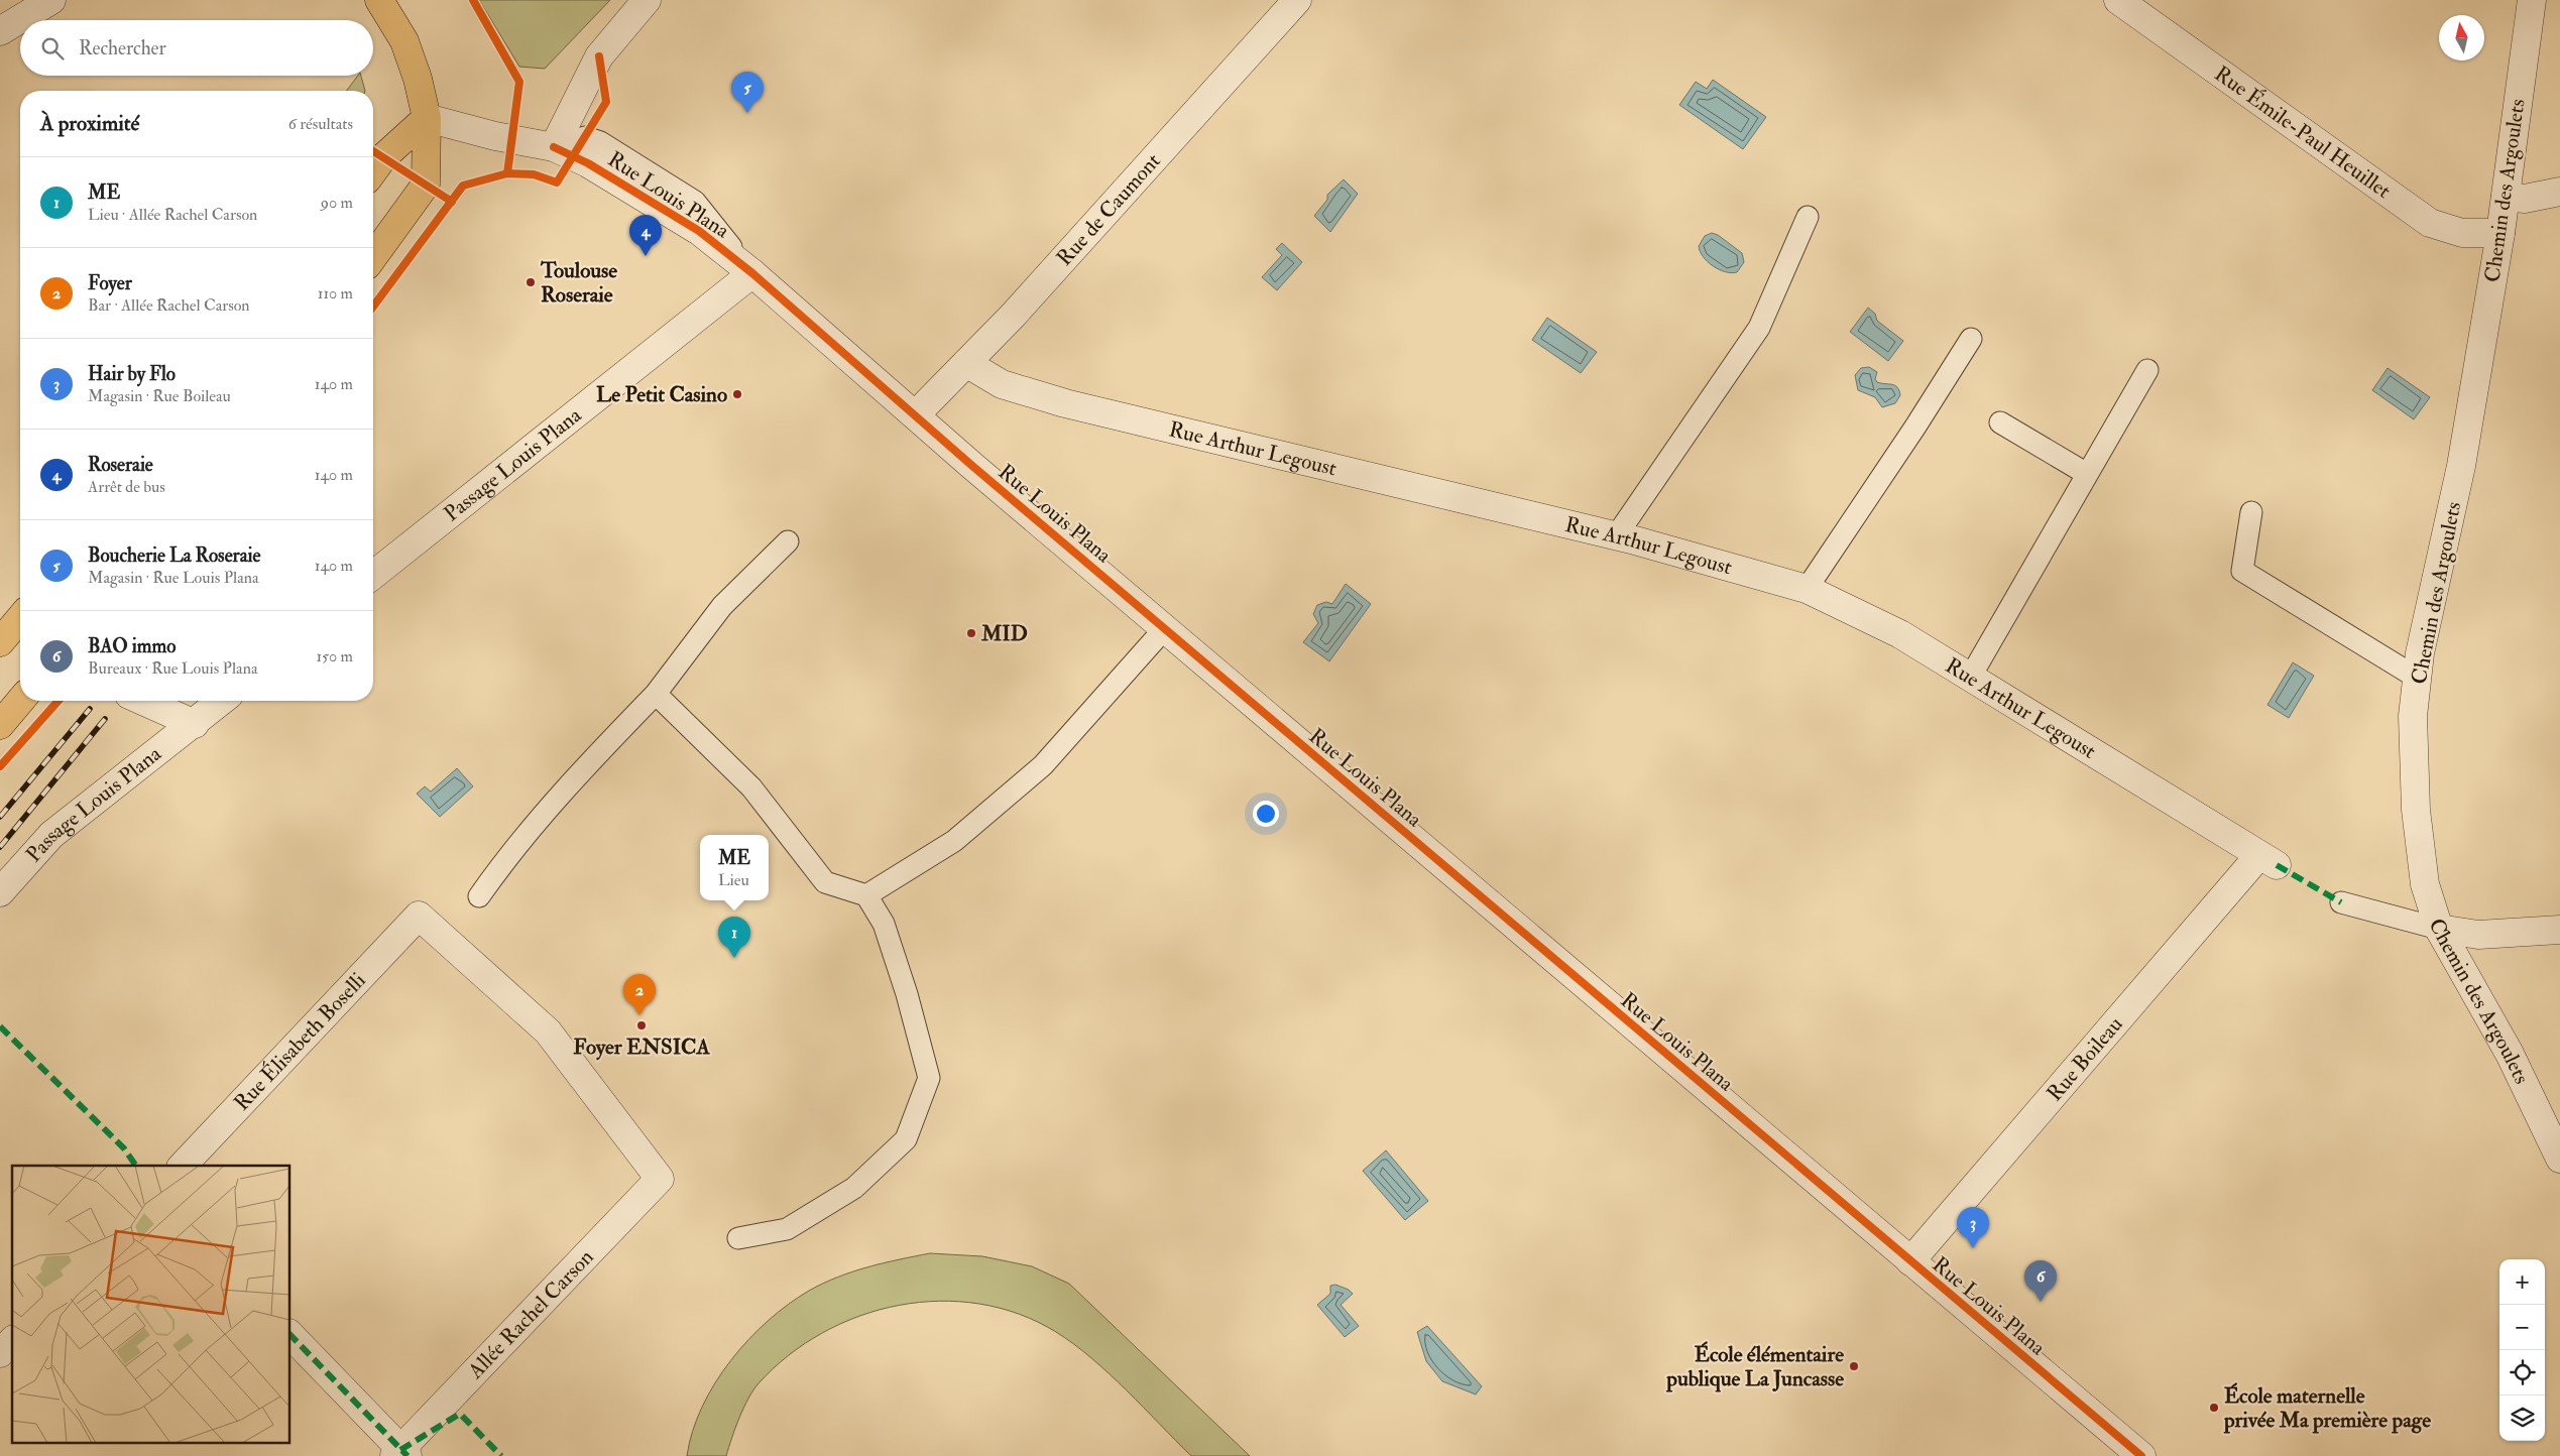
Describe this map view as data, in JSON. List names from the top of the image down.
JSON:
{
  "streets": {
    "street": [
      "Rue Émile-Paul Heuillet",
      "Chemin des Argoulets",
      "Rue Louis Plana",
      "Rue de Caumont",
      "Rue Arthur Legoust",
      "Passage Louis Plana",
      "Rue Élisabeth Boselli",
      "Rue Boileau",
      "Allée Rachel Carson"
    ]
  },
  "crossings": [
    ["Rue Émile-Paul Heuillet", "Chemin des Argoulets"],
    ["Rue Louis Plana", "Rue de Caumont"],
    ["Rue Louis Plana", "Passage Louis Plana"],
    ["Rue Louis Plana", "Rue Boileau"],
    ["Rue de Caumont", "Rue Arthur Legoust"],
    ["Rue Arthur Legoust", "Rue Boileau"],
    ["Rue Élisabeth Boselli", "Allée Rachel Carson"]
  ],
  "places": [
    "Toulouse Roseraie",
    "Le Petit Casino",
    "MID",
    "Foyer ENSICA",
    "École élémentaire publique La Juncasse",
    "École maternelle privée Ma première page"
  ],
  "north": "top",
  "page": {
    "search": "Rechercher",
    "pins": [
      "5",
      "4",
      "1",
      "2",
      "3",
      "6"
    ],
    "heading": ["À proximité", "6 résultats"],
    "list": [
      {
        "mark": "1",
        "name": "ME",
        "note": "Lieu · Allée Rachel Carson",
        "value": "90 m"
      },
      {
        "mark": "2",
        "name": "Foyer",
        "note": "Bar · Allée Rachel Carson",
        "value": "110 m"
      },
      {
        "mark": "3",
        "name": "Hair by Flo",
        "note": "Magasin · Rue Boileau",
        "value": "140 m"
      },
      {
        "mark": "4",
        "name": "Roseraie",
        "note": "Arrêt de bus",
        "value": "140 m"
      },
      {
        "mark": "5",
        "name": "Boucherie La Roseraie",
        "note": "Magasin · Rue Louis Plana",
        "value": "140 m"
      },
      {
        "mark": "6",
        "name": "BAO immo",
        "note": "Bureaux · Rue Louis Plana",
        "value": "150 m"
      }
    ],
    "popup": ["ME", "Lieu"],
    "map_buttons": ["+", "−"]
  }
}
